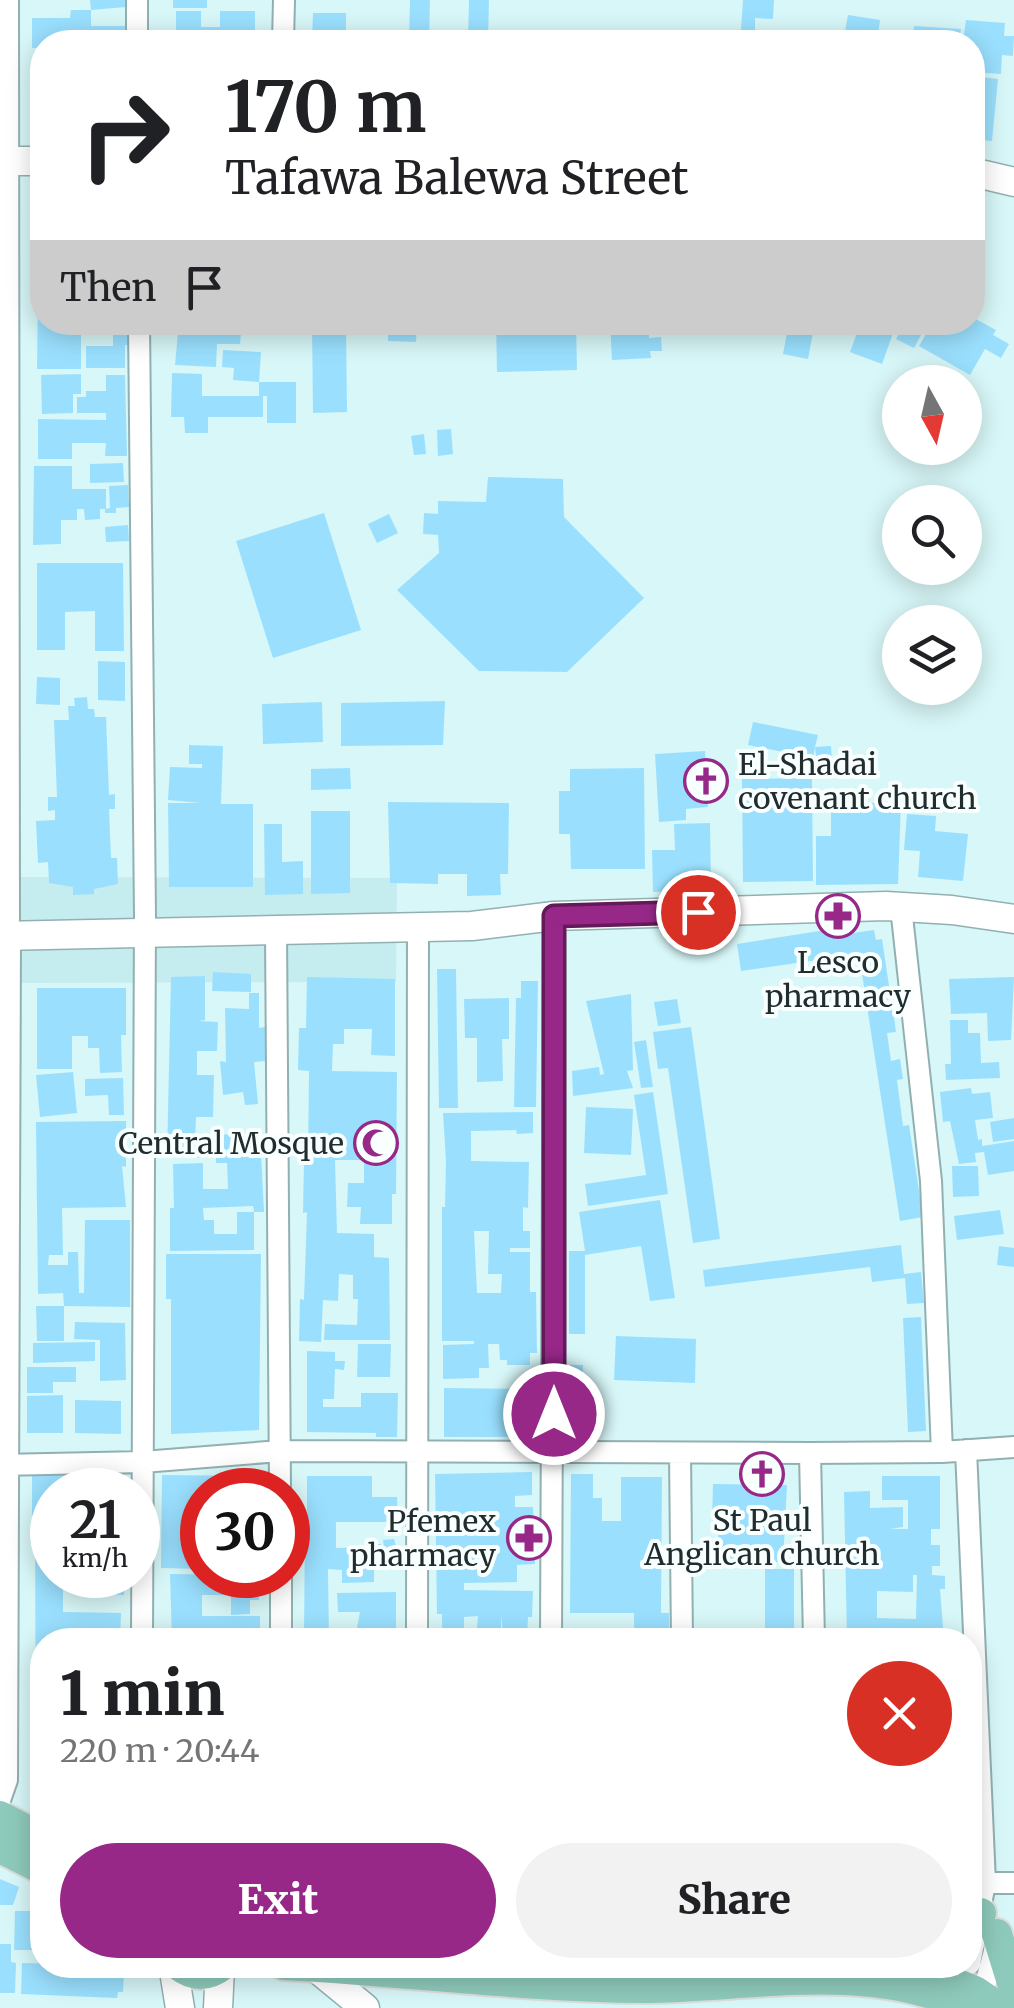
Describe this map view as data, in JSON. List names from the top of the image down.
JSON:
{
  "places": {
    "church": ["El-Shadai covenant church", "St Paul Anglican church"],
    "pharmacy": ["Lesco pharmacy", "Pfemex pharmacy"],
    "mosque": ["Central Mosque"]
  },
  "north": "bottom",
  "page": {
    "turn": ["170 m", "Tafawa Balewa Street"],
    "then": "Then",
    "speed": "21 km/h",
    "limit": "30",
    "heading": ["1 min", "220 m · 20:44"],
    "buttons": ["Exit", "Share"]
  }
}
